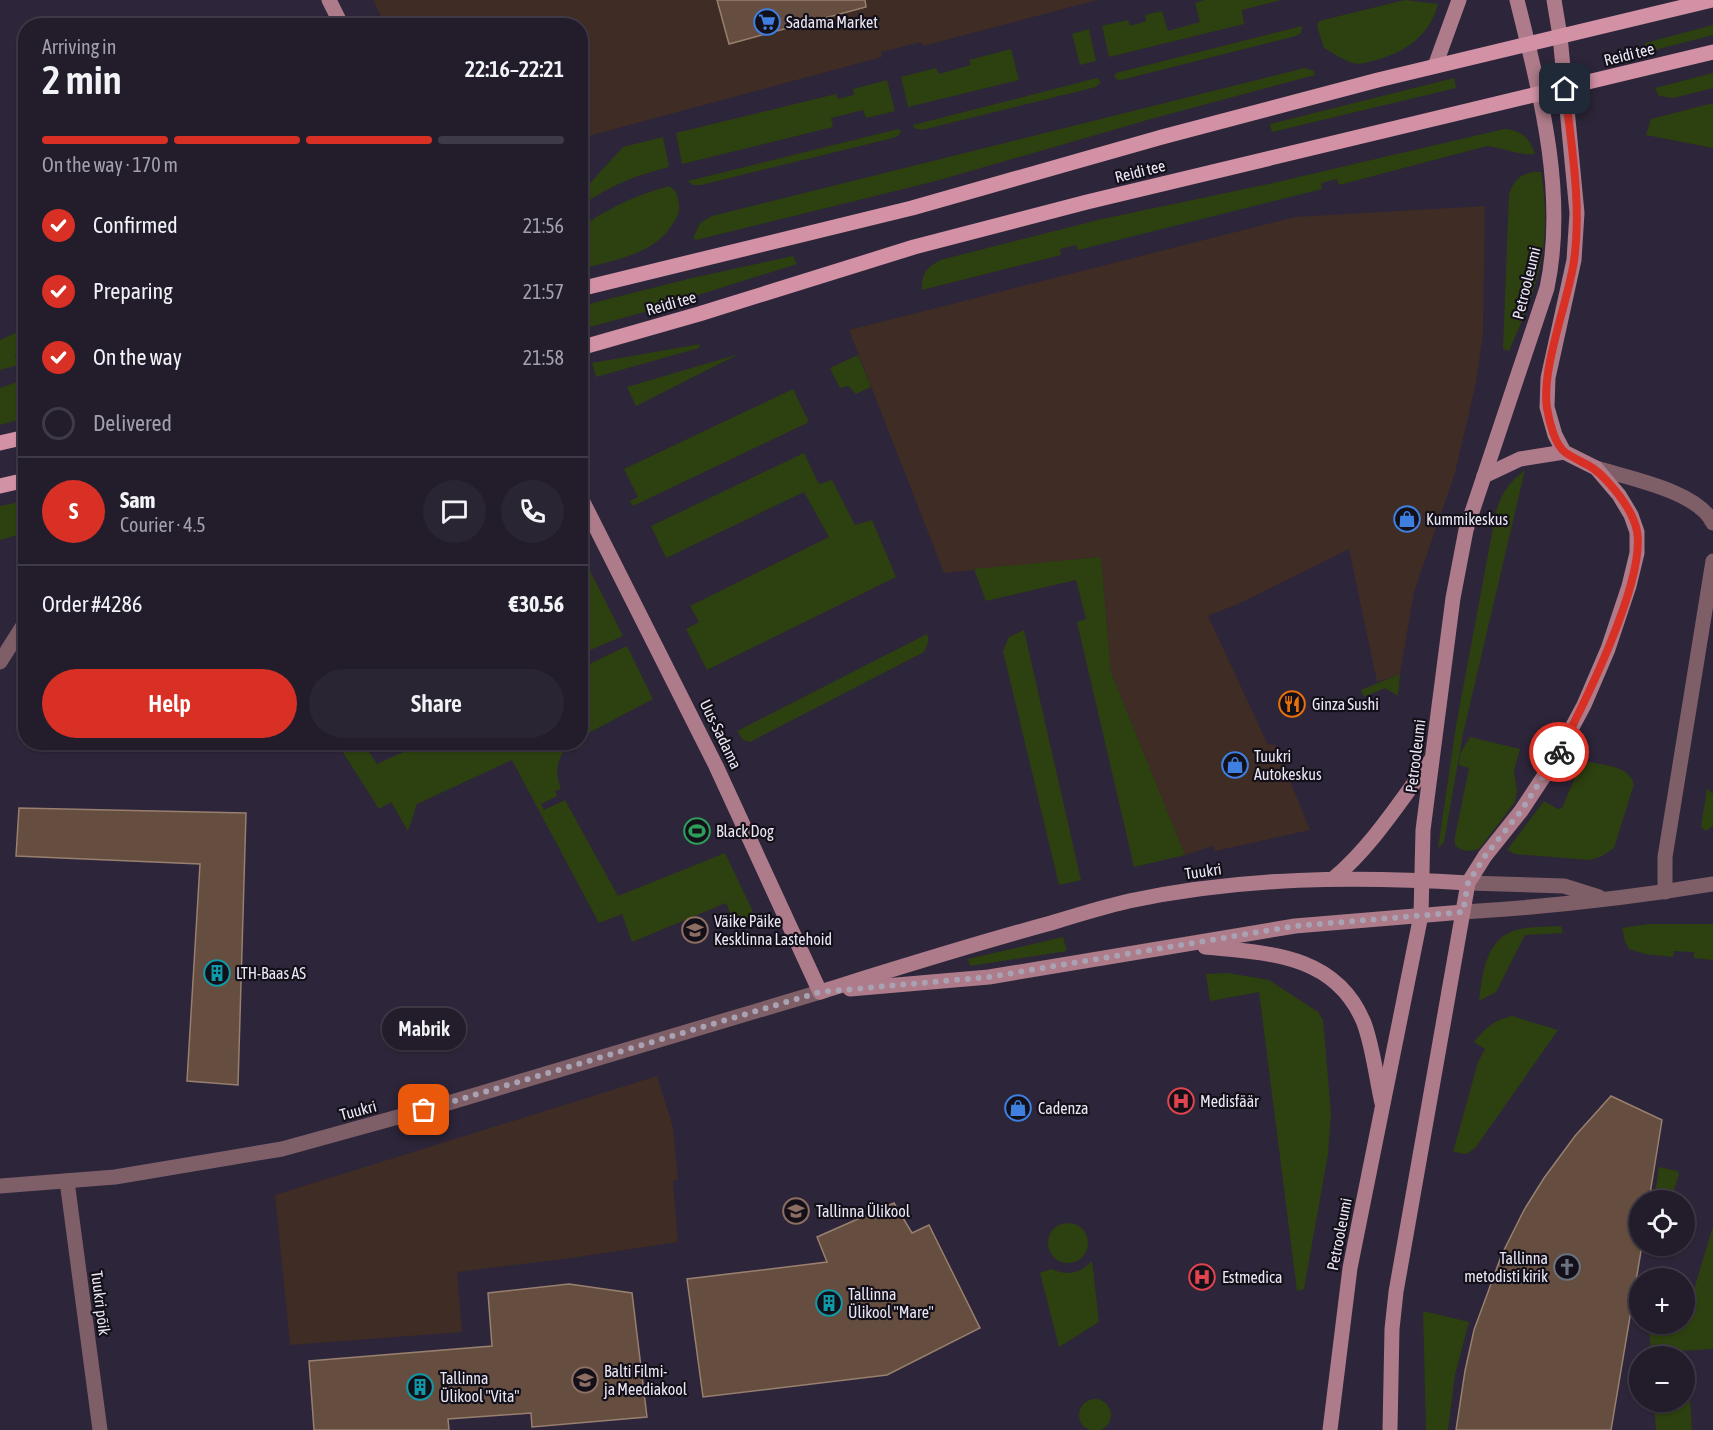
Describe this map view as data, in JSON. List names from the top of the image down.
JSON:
{
  "streets": {
    "main road": ["Reidi tee"],
    "street": [
      "Petrooleumi",
      "Uus-Sadama",
      "Tuukri",
      "Tuukri põik"
    ]
  },
  "crossings": [
    ["Reidi tee", "Petrooleumi"],
    ["Petrooleumi", "Tuukri"],
    ["Uus-Sadama", "Tuukri"],
    ["Tuukri", "Tuukri põik"]
  ],
  "places": {
    "supermarket": ["Sadama Market"],
    "shop": ["Kummikeskus", "Tuukri Autokeskus", "Cadenza"],
    "restaurant": ["Ginza Sushi"],
    "sports": ["Black Dog"],
    "school or university": ["Väike Päike Kesklinna Lastehoid", "Tallinna Ülikool", "Balti Filmi- ja Meediakool"],
    "building": ["LTH-Baas AS", "Tallinna Ülikool \"Mare\"", "Tallinna Ülikool \"Vita\""],
    "hospital": ["Medisfäär", "Estmedica"],
    "other": ["Mabrik"],
    "church": ["Tallinna metodisti kirik"]
  },
  "page": {
    "heading": ["2 min", "Arriving in", "22:16–22:21"],
    "panel": [
      "Sam",
      "Courier · 4.5",
      "Order #4286",
      "€30.56"
    ],
    "bar": "On the way · 170 m",
    "list": [
      ["Confirmed", "21:56"],
      ["Preparing", "21:57"],
      ["On the way", "21:58"],
      "Delivered"
    ],
    "round": "S",
    "buttons": ["Help", "Share"],
    "bubble": "Mabrik",
    "map_buttons": ["+", "−"]
  }
}
